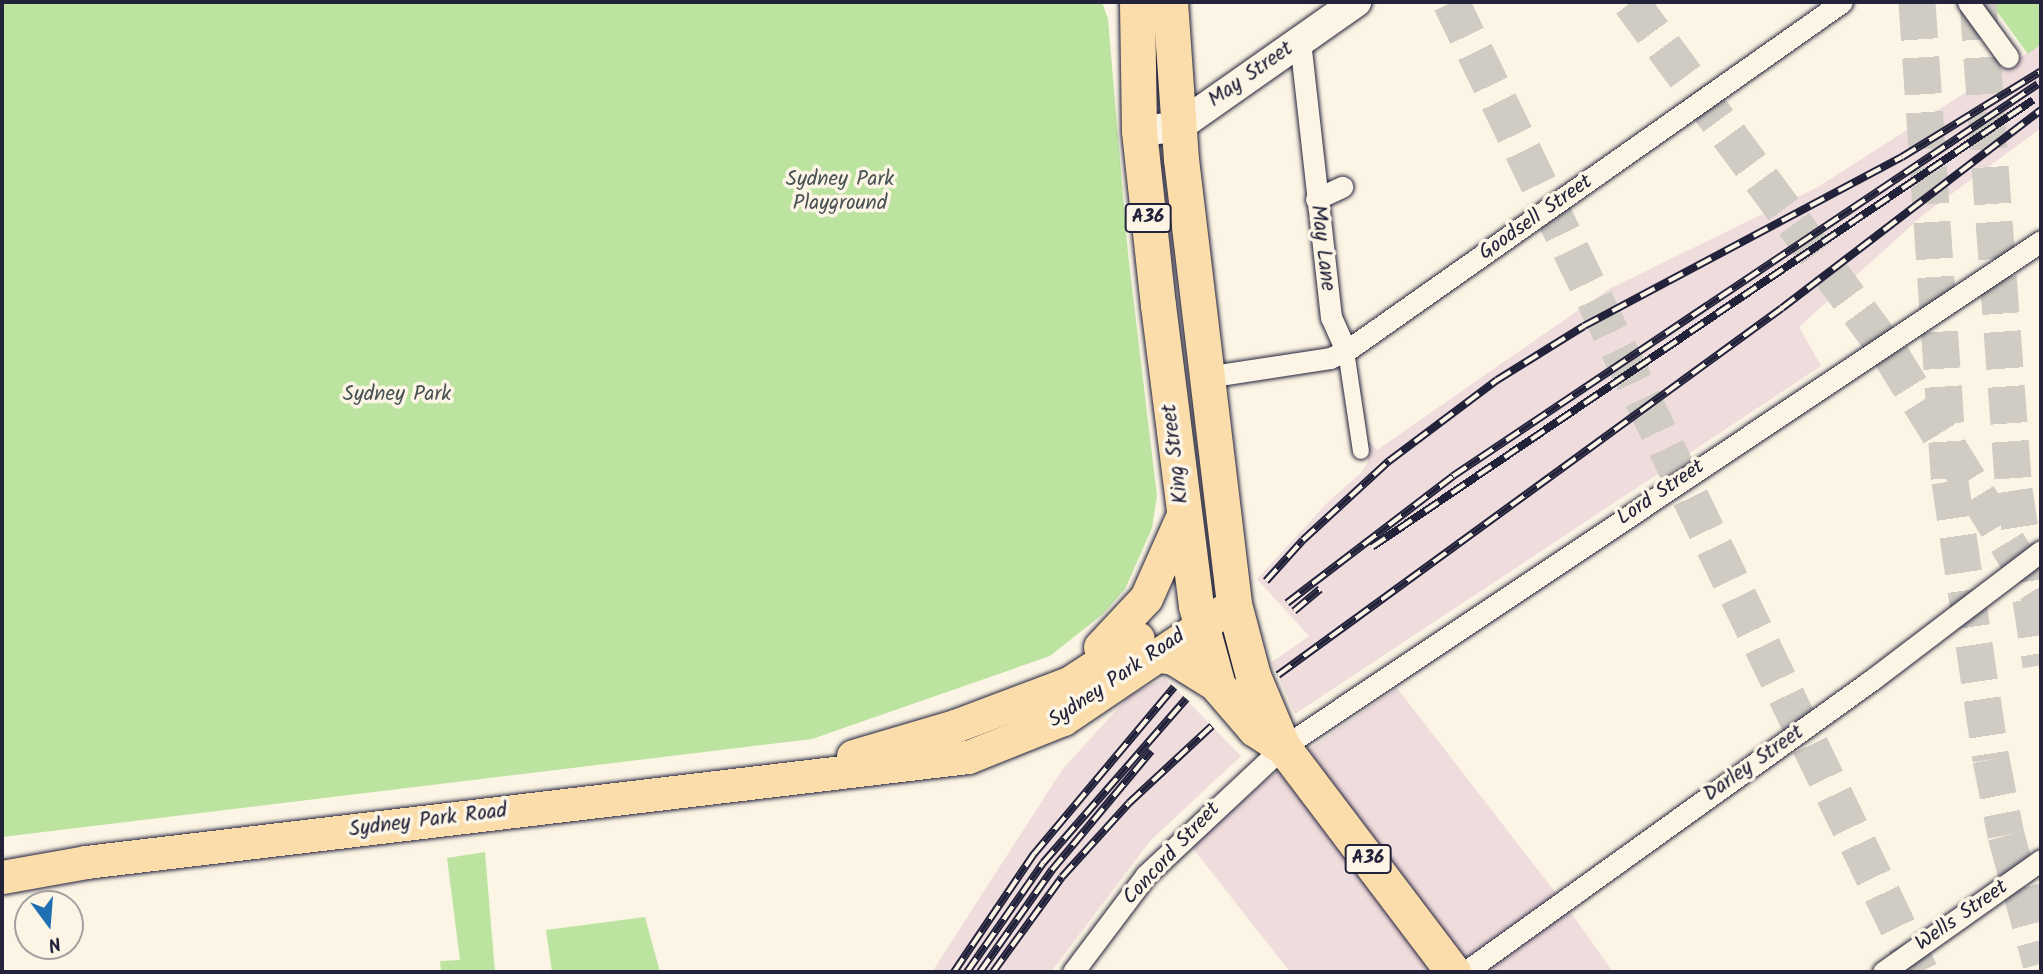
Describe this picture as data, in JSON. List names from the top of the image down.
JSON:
{
  "streets": {
    "highway": ["A36", "King Street"],
    "main road": ["May Street", "Sydney Park Road"],
    "street": [
      "Goodsell Street",
      "May Lane",
      "Lord Street",
      "Darley Street",
      "Concord Street",
      "Wells Street"
    ]
  },
  "crossings": [
    ["May Street", "A36"],
    ["May Street", "May Lane"],
    ["May Street", "King Street"],
    ["A36", "King Street"],
    ["Goodsell Street", "May Lane"],
    ["Goodsell Street", "King Street"],
    ["King Street", "Lord Street"],
    ["King Street", "Sydney Park Road"],
    ["King Street", "Concord Street"],
    ["Lord Street", "Concord Street"]
  ],
  "parks": ["Sydney Park Playground", "Sydney Park"],
  "north": "bottom"
}
